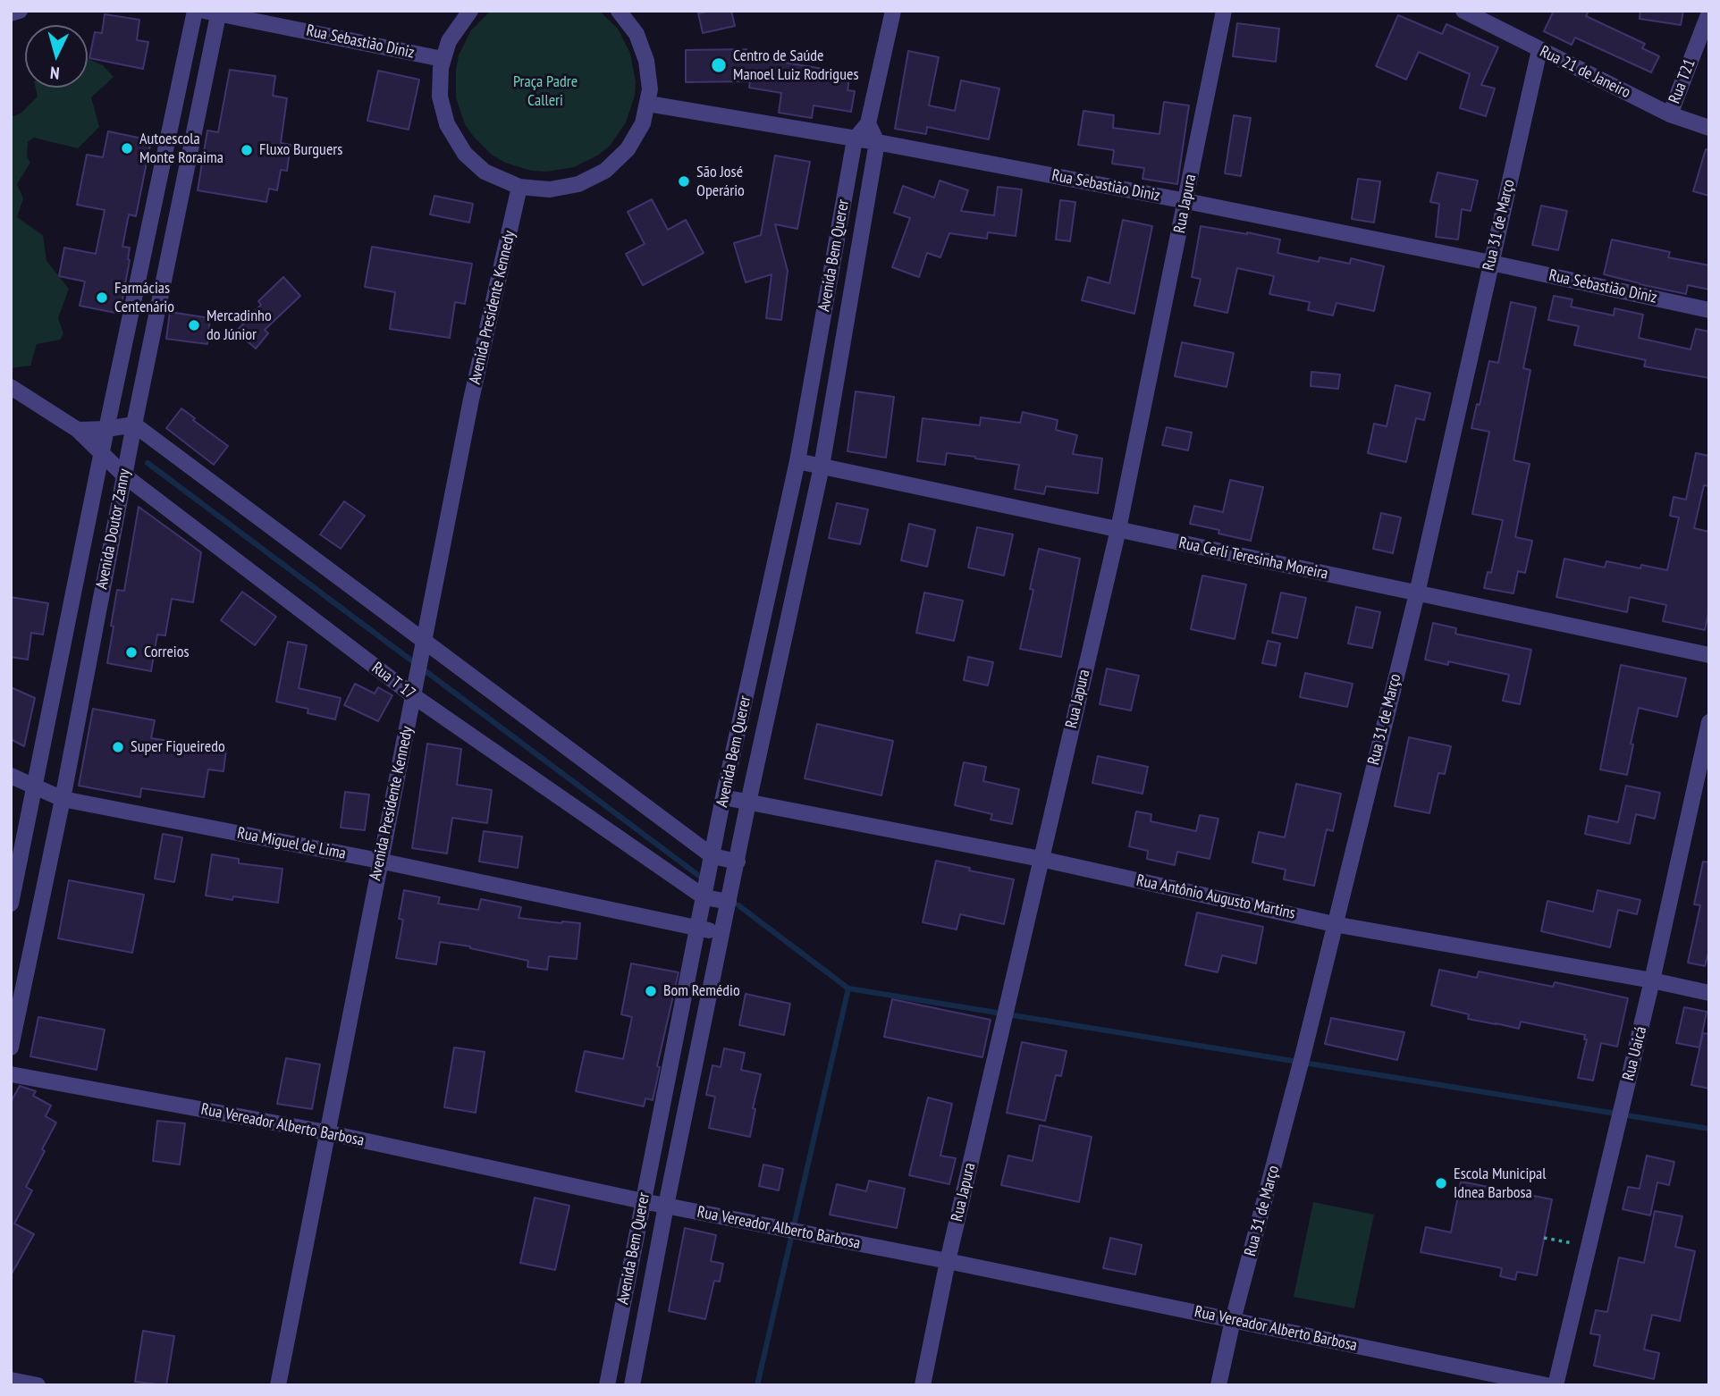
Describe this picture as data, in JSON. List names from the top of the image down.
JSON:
{
  "streets": {
    "street": [
      "Rua Sebastião Diniz",
      "Rua 21 de Janeiro",
      "Rua T21",
      "Rua Japura",
      "Rua 31 de Março",
      "Avenida Bem Querer",
      "Avenida Presidente Kennedy",
      "Avenida Doutor Zanny",
      "Rua Cerli Teresinha Moreira",
      "Rua T 17",
      "Rua Miguel de Lima",
      "Rua Antônio Augusto Martins",
      "Rua Uaicá",
      "Rua Vereador Alberto Barbosa"
    ]
  },
  "crossings": [
    ["Rua Sebastião Diniz", "Rua Japura"],
    ["Rua Sebastião Diniz", "Rua 31 de Março"],
    ["Rua Sebastião Diniz", "Avenida Bem Querer"],
    ["Rua Sebastião Diniz", "Avenida Doutor Zanny"],
    ["Rua 21 de Janeiro", "Rua T21"],
    ["Rua 21 de Janeiro", "Rua 31 de Março"],
    ["Rua Japura", "Rua Cerli Teresinha Moreira"],
    ["Rua Japura", "Rua Antônio Augusto Martins"],
    ["Rua Japura", "Rua Vereador Alberto Barbosa"],
    ["Rua 31 de Março", "Rua Cerli Teresinha Moreira"],
    ["Rua 31 de Março", "Rua Antônio Augusto Martins"],
    ["Rua 31 de Março", "Rua Vereador Alberto Barbosa"],
    ["Avenida Bem Querer", "Rua Cerli Teresinha Moreira"],
    ["Avenida Bem Querer", "Rua T 17"],
    ["Avenida Bem Querer", "Rua Miguel de Lima"],
    ["Avenida Bem Querer", "Rua Antônio Augusto Martins"],
    ["Avenida Bem Querer", "Rua Vereador Alberto Barbosa"],
    ["Avenida Presidente Kennedy", "Rua T 17"],
    ["Avenida Presidente Kennedy", "Rua Miguel de Lima"],
    ["Avenida Presidente Kennedy", "Rua Vereador Alberto Barbosa"],
    ["Avenida Doutor Zanny", "Rua T 17"],
    ["Avenida Doutor Zanny", "Rua Miguel de Lima"],
    ["Rua Antônio Augusto Martins", "Rua Uaicá"]
  ],
  "parks": ["Praça Padre Calleri"],
  "places": [
    "Centro de Saúde Manoel Luiz Rodrigues",
    "Autoescola Monte Roraima",
    "Fluxo Burguers",
    "São José Operário",
    "Farmácias Centenário",
    "Mercadinho do Júnior",
    "Correios",
    "Super Figueiredo",
    "Bom Remédio",
    "Escola Municipal Idnea Barbosa"
  ],
  "north": "bottom"
}
